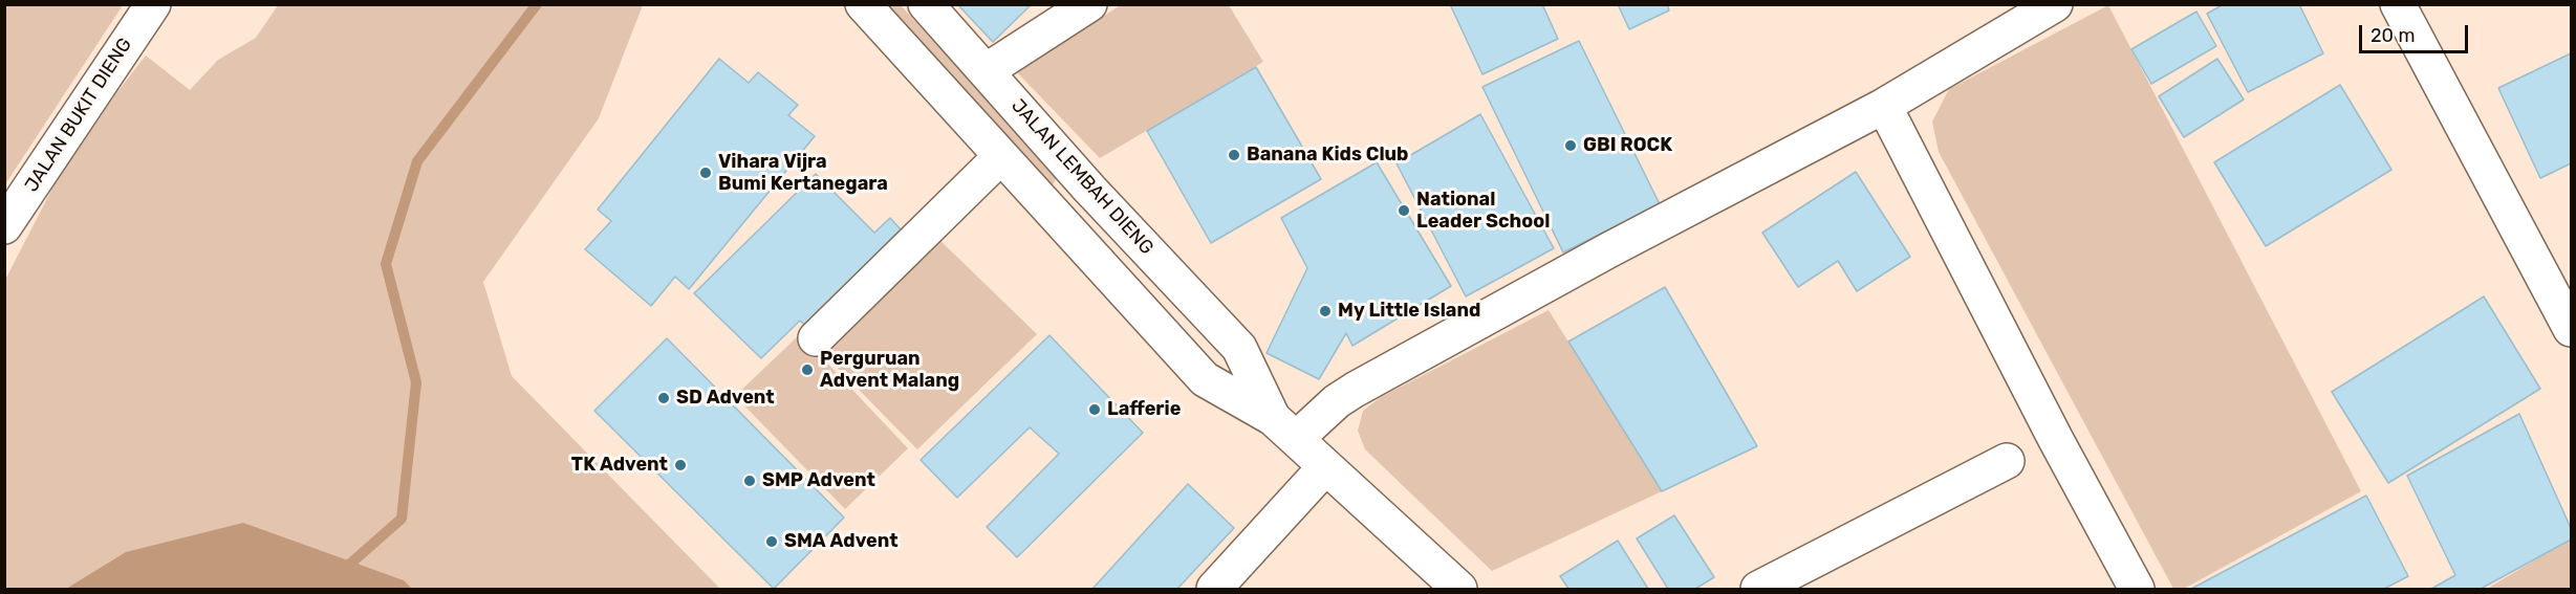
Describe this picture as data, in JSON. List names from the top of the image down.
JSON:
{
  "streets": {
    "street": ["JALAN BUKIT DIENG", "JALAN LEMBAH DIENG"]
  },
  "places": [
    "GBI ROCK",
    "Banana Kids Club",
    "Vihara Vijra Bumi Kertanegara",
    "National Leader School",
    "My Little Island",
    "Perguruan Advent Malang",
    "SD Advent",
    "Lafferie",
    "TK Advent",
    "SMP Advent",
    "SMA Advent"
  ],
  "scale_bar": "20 m"
}
